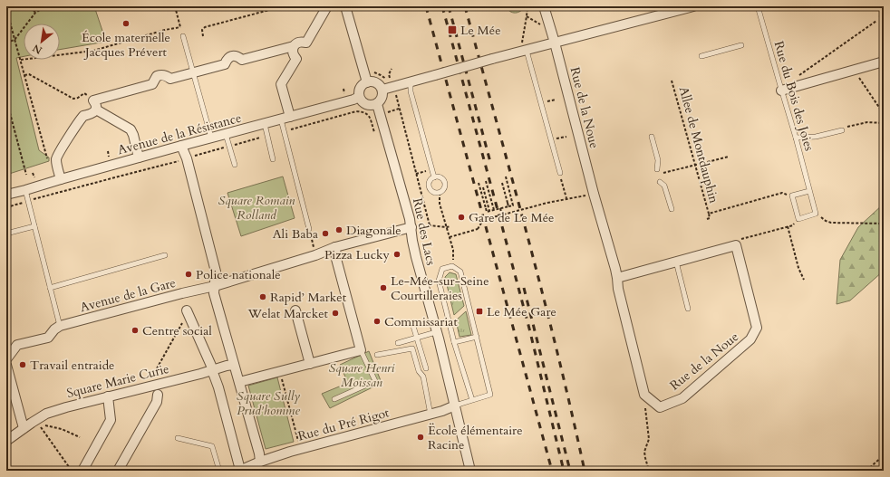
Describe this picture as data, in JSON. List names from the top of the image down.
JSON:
{
  "streets": {
    "street": [
      "Rue de la Noue",
      "Avenue de la Résistance",
      "Rue des Lacs",
      "Avenue de la Gare",
      "Square Marie Curie",
      "Rue du Pré Rigot"
    ],
    "lane": ["Rue du Bois des Joies"],
    "path": ["Allee de Montdauphin"]
  },
  "crossings": [
    ["Avenue de la Résistance", "Rue des Lacs"],
    ["Rue des Lacs", "Avenue de la Gare"],
    ["Rue des Lacs", "Rue du Pré Rigot"]
  ],
  "parks": ["Square Romain Rolland", "Square Henri Moissan", "Square Sully Prud'homme"],
  "places": {
    "other": [
      "École maternelle Jacques Prévert",
      "Gare de Le Mée",
      "Diagonale",
      "Ali Baba",
      "Pizza Lucky",
      "Police nationale",
      "Le-Mée-sur-Seine Courtilleraies",
      "Rapid’ Market",
      "Welat Marcket",
      "Commissariat",
      "Centre social",
      "Travail entraide",
      "Ëcole élémentaire Racine"
    ],
    "transit": ["Le Mée", "Le Mée Gare"]
  },
  "north": "bottom left"
}
